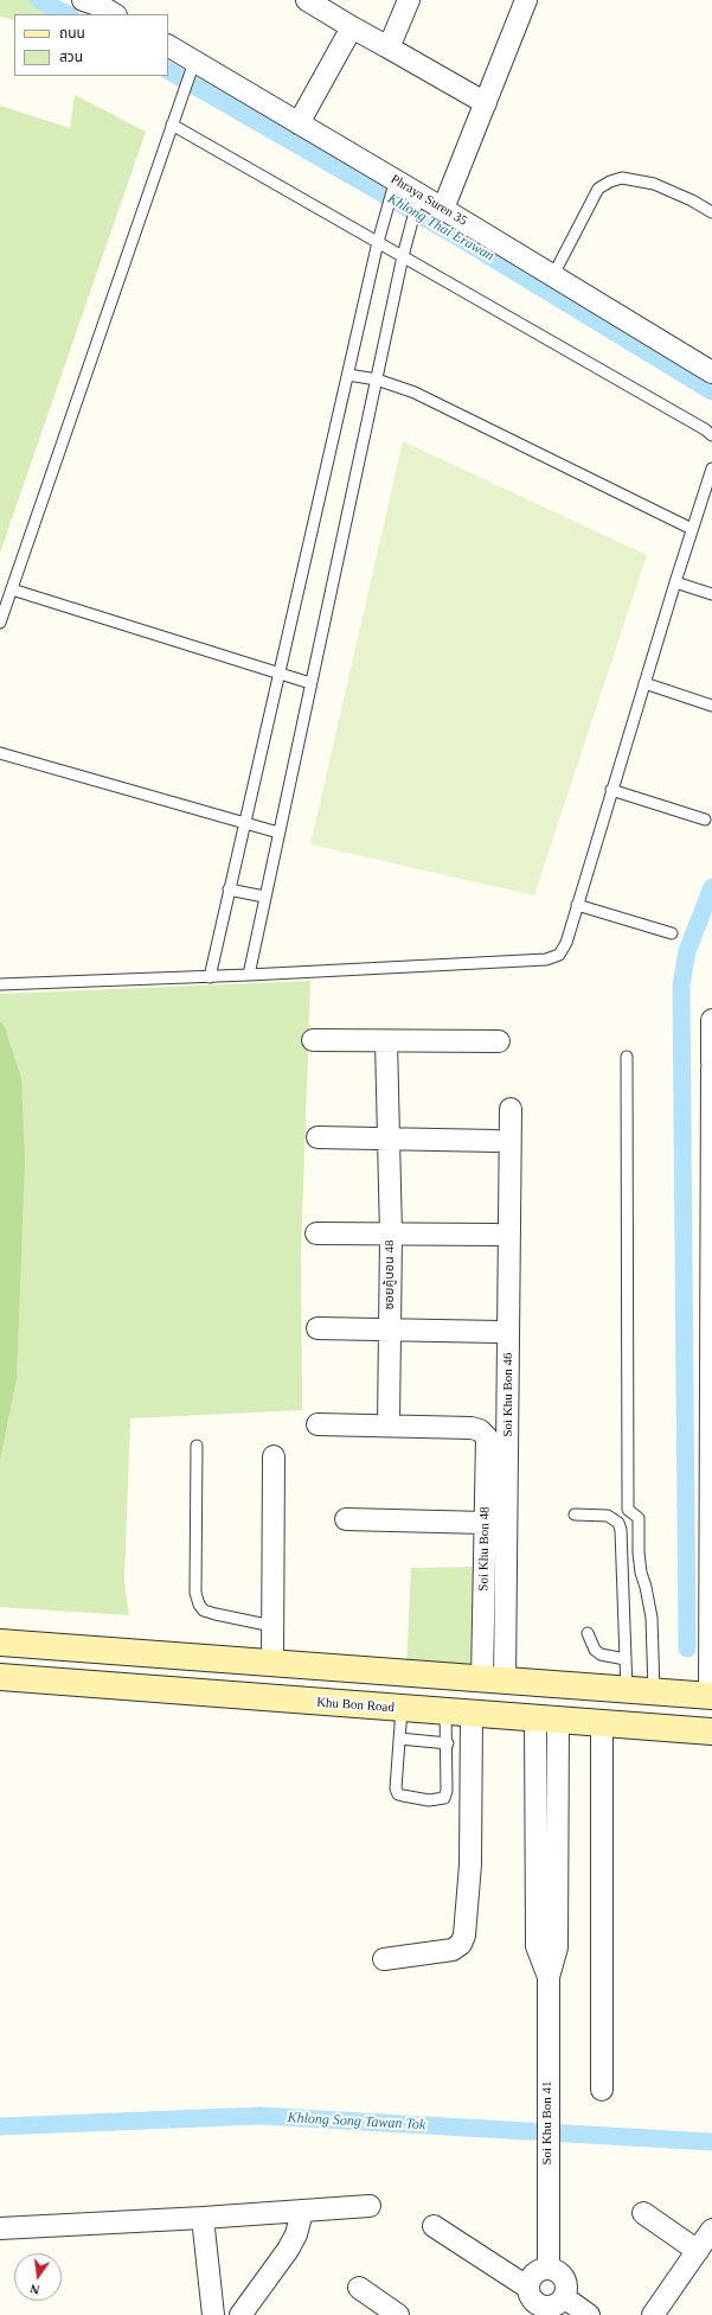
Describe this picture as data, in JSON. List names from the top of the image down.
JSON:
{
  "streets": {
    "main road": ["Khu Bon Road"],
    "street": [
      "Phraya Suren 35",
      "ซอยคู้บอน 48",
      "Soi Khu Bon 46",
      "Soi Khu Bon 48",
      "Soi Khu Bon 41"
    ]
  },
  "crossings": [
    ["ซอยคู้บอน 48", "Soi Khu Bon 48"],
    ["Soi Khu Bon 46", "Soi Khu Bon 48"],
    ["Khu Bon Road", "Soi Khu Bon 41"]
  ],
  "water": ["Khlong Thai Erawan", "Khlong Song Tawan Tok"],
  "legend": ["ถนน", "สวน"],
  "north": "bottom"
}
